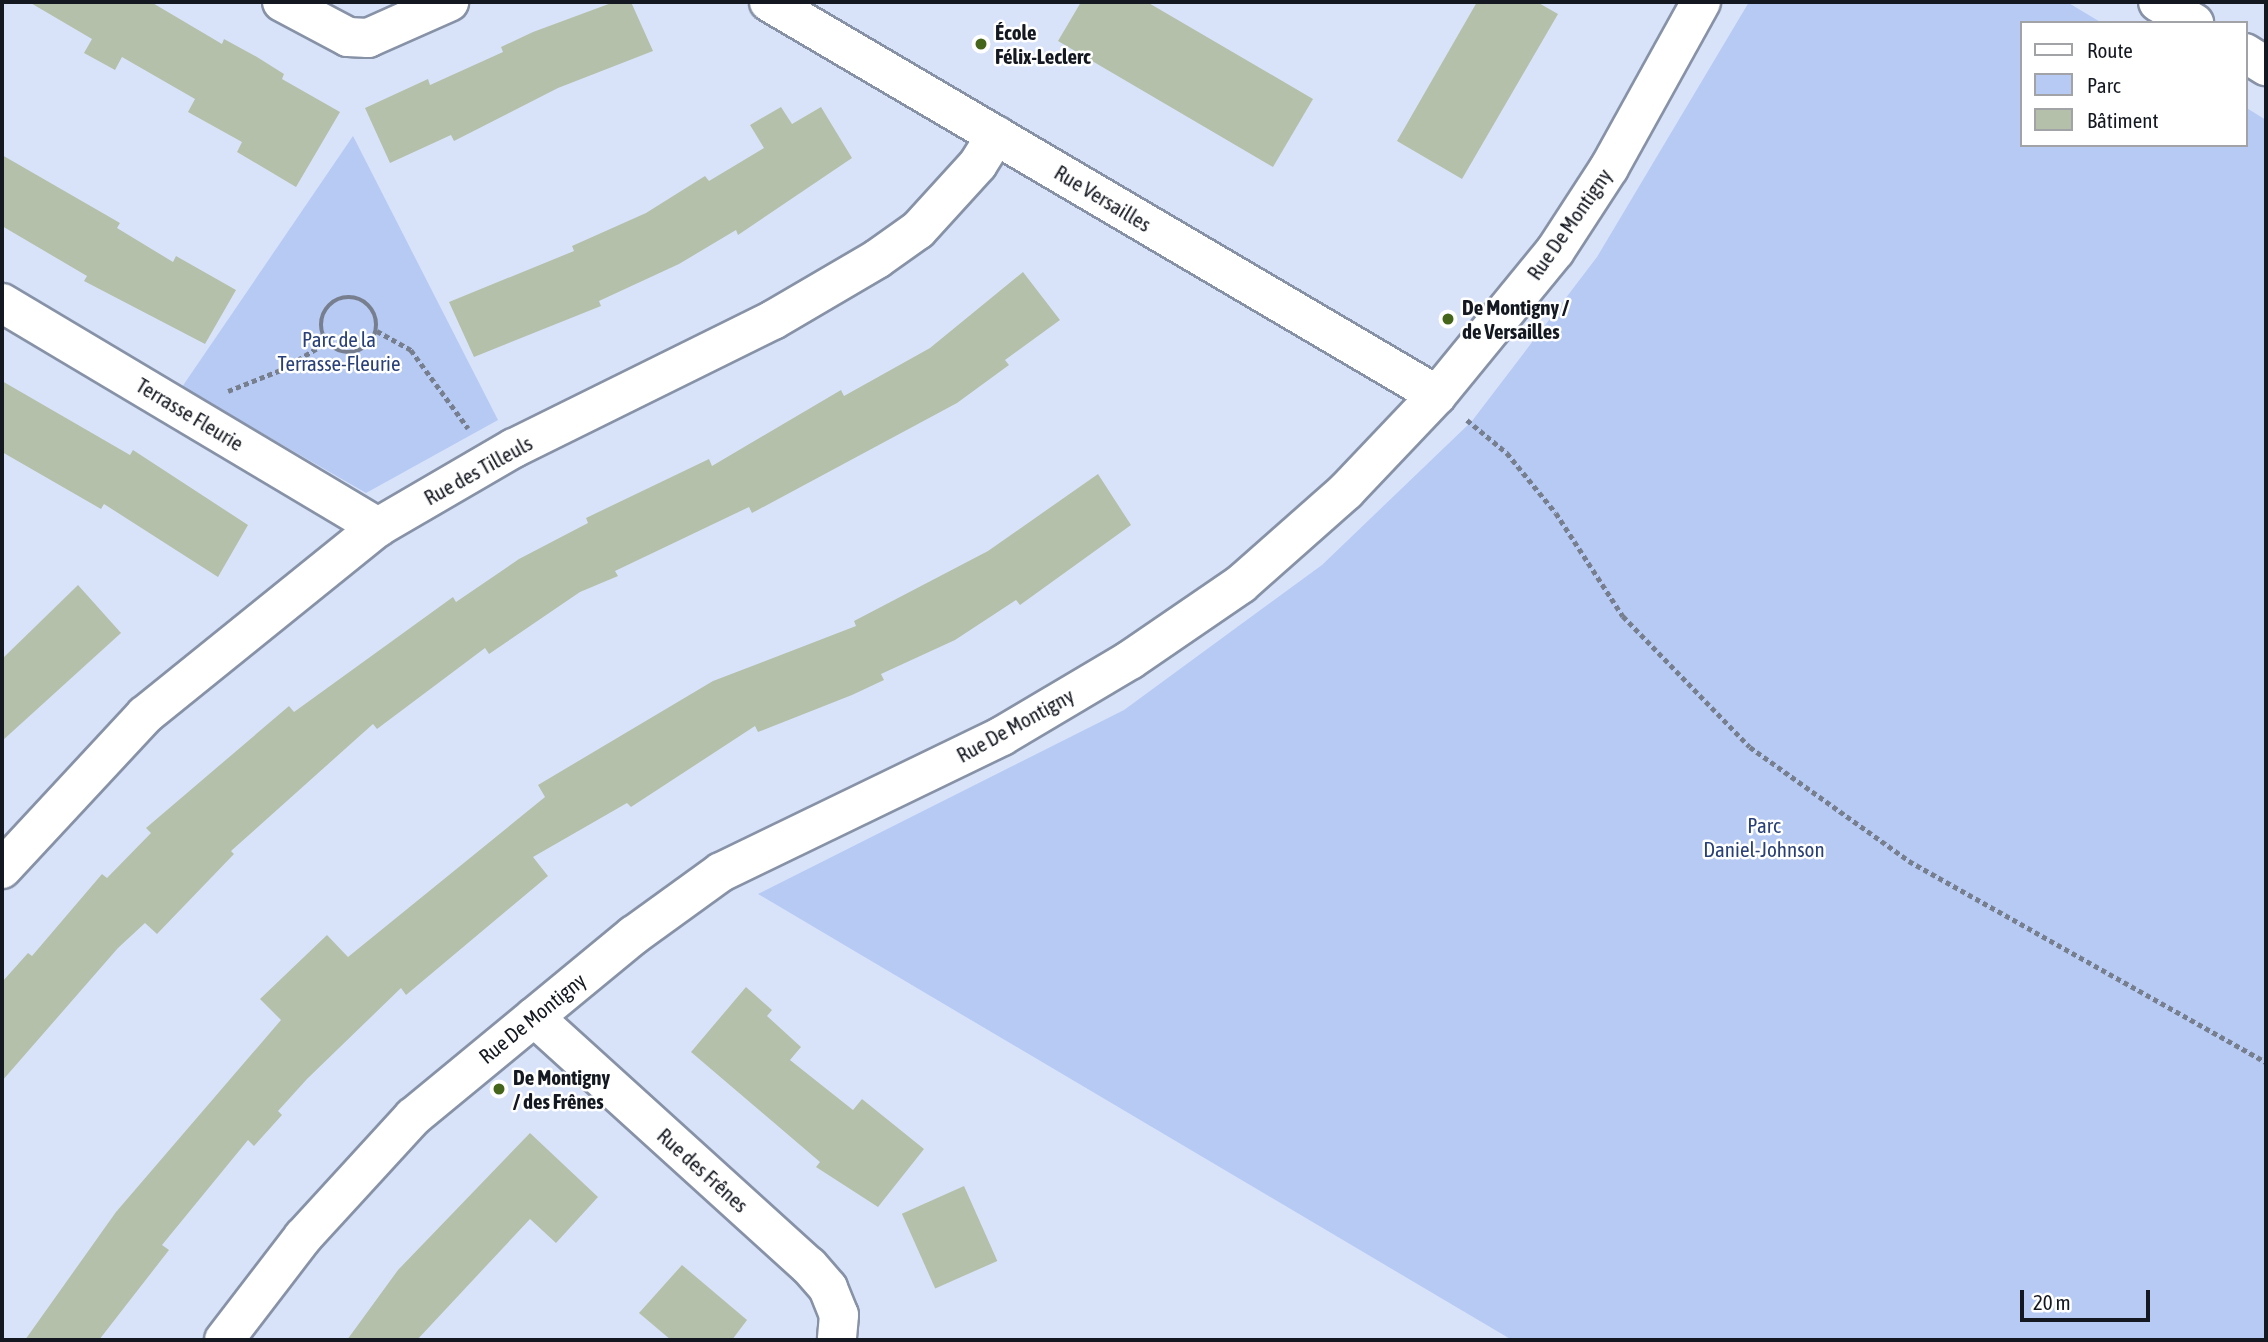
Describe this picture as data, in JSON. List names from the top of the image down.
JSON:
{
  "streets": {
    "street": [
      "Rue Versailles",
      "Rue De Montigny",
      "Terrasse Fleurie",
      "Rue des Tilleuls",
      "Rue des Frênes"
    ]
  },
  "crossings": [
    ["Rue Versailles", "Rue De Montigny"],
    ["Rue Versailles", "Rue des Tilleuls"],
    ["Rue De Montigny", "Rue des Frênes"],
    ["Terrasse Fleurie", "Rue des Tilleuls"]
  ],
  "parks": ["Parc de la Terrasse-Fleurie", "Parc Daniel-Johnson"],
  "places": ["École Félix-Leclerc", "De Montigny / de Versailles", "De Montigny / des Frênes"],
  "legend": ["Route", "Parc", "Bâtiment"],
  "scale_bar": "20 m"
}
